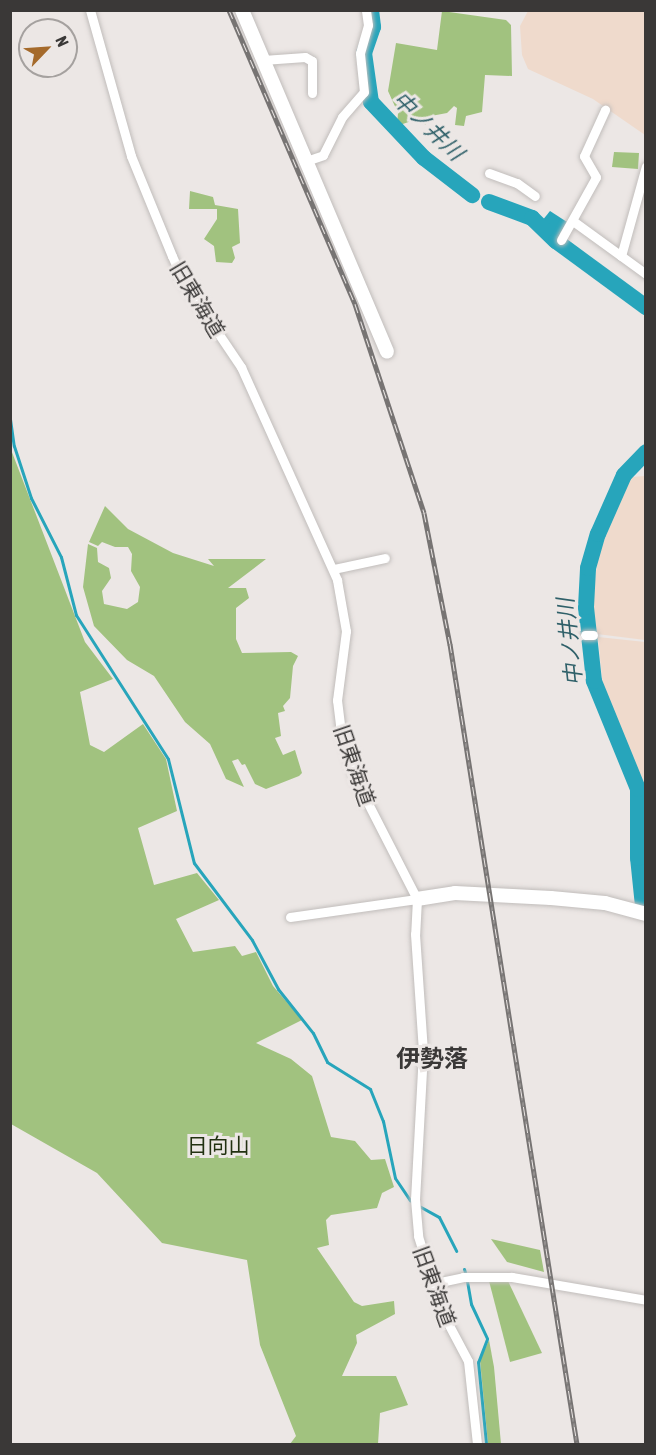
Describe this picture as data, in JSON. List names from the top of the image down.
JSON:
{
  "streets": {
    "street": ["旧東海道"]
  },
  "districts": ["伊勢落"],
  "water": ["中ノ井川"],
  "parks": ["日向山"],
  "north": "top right"
}
